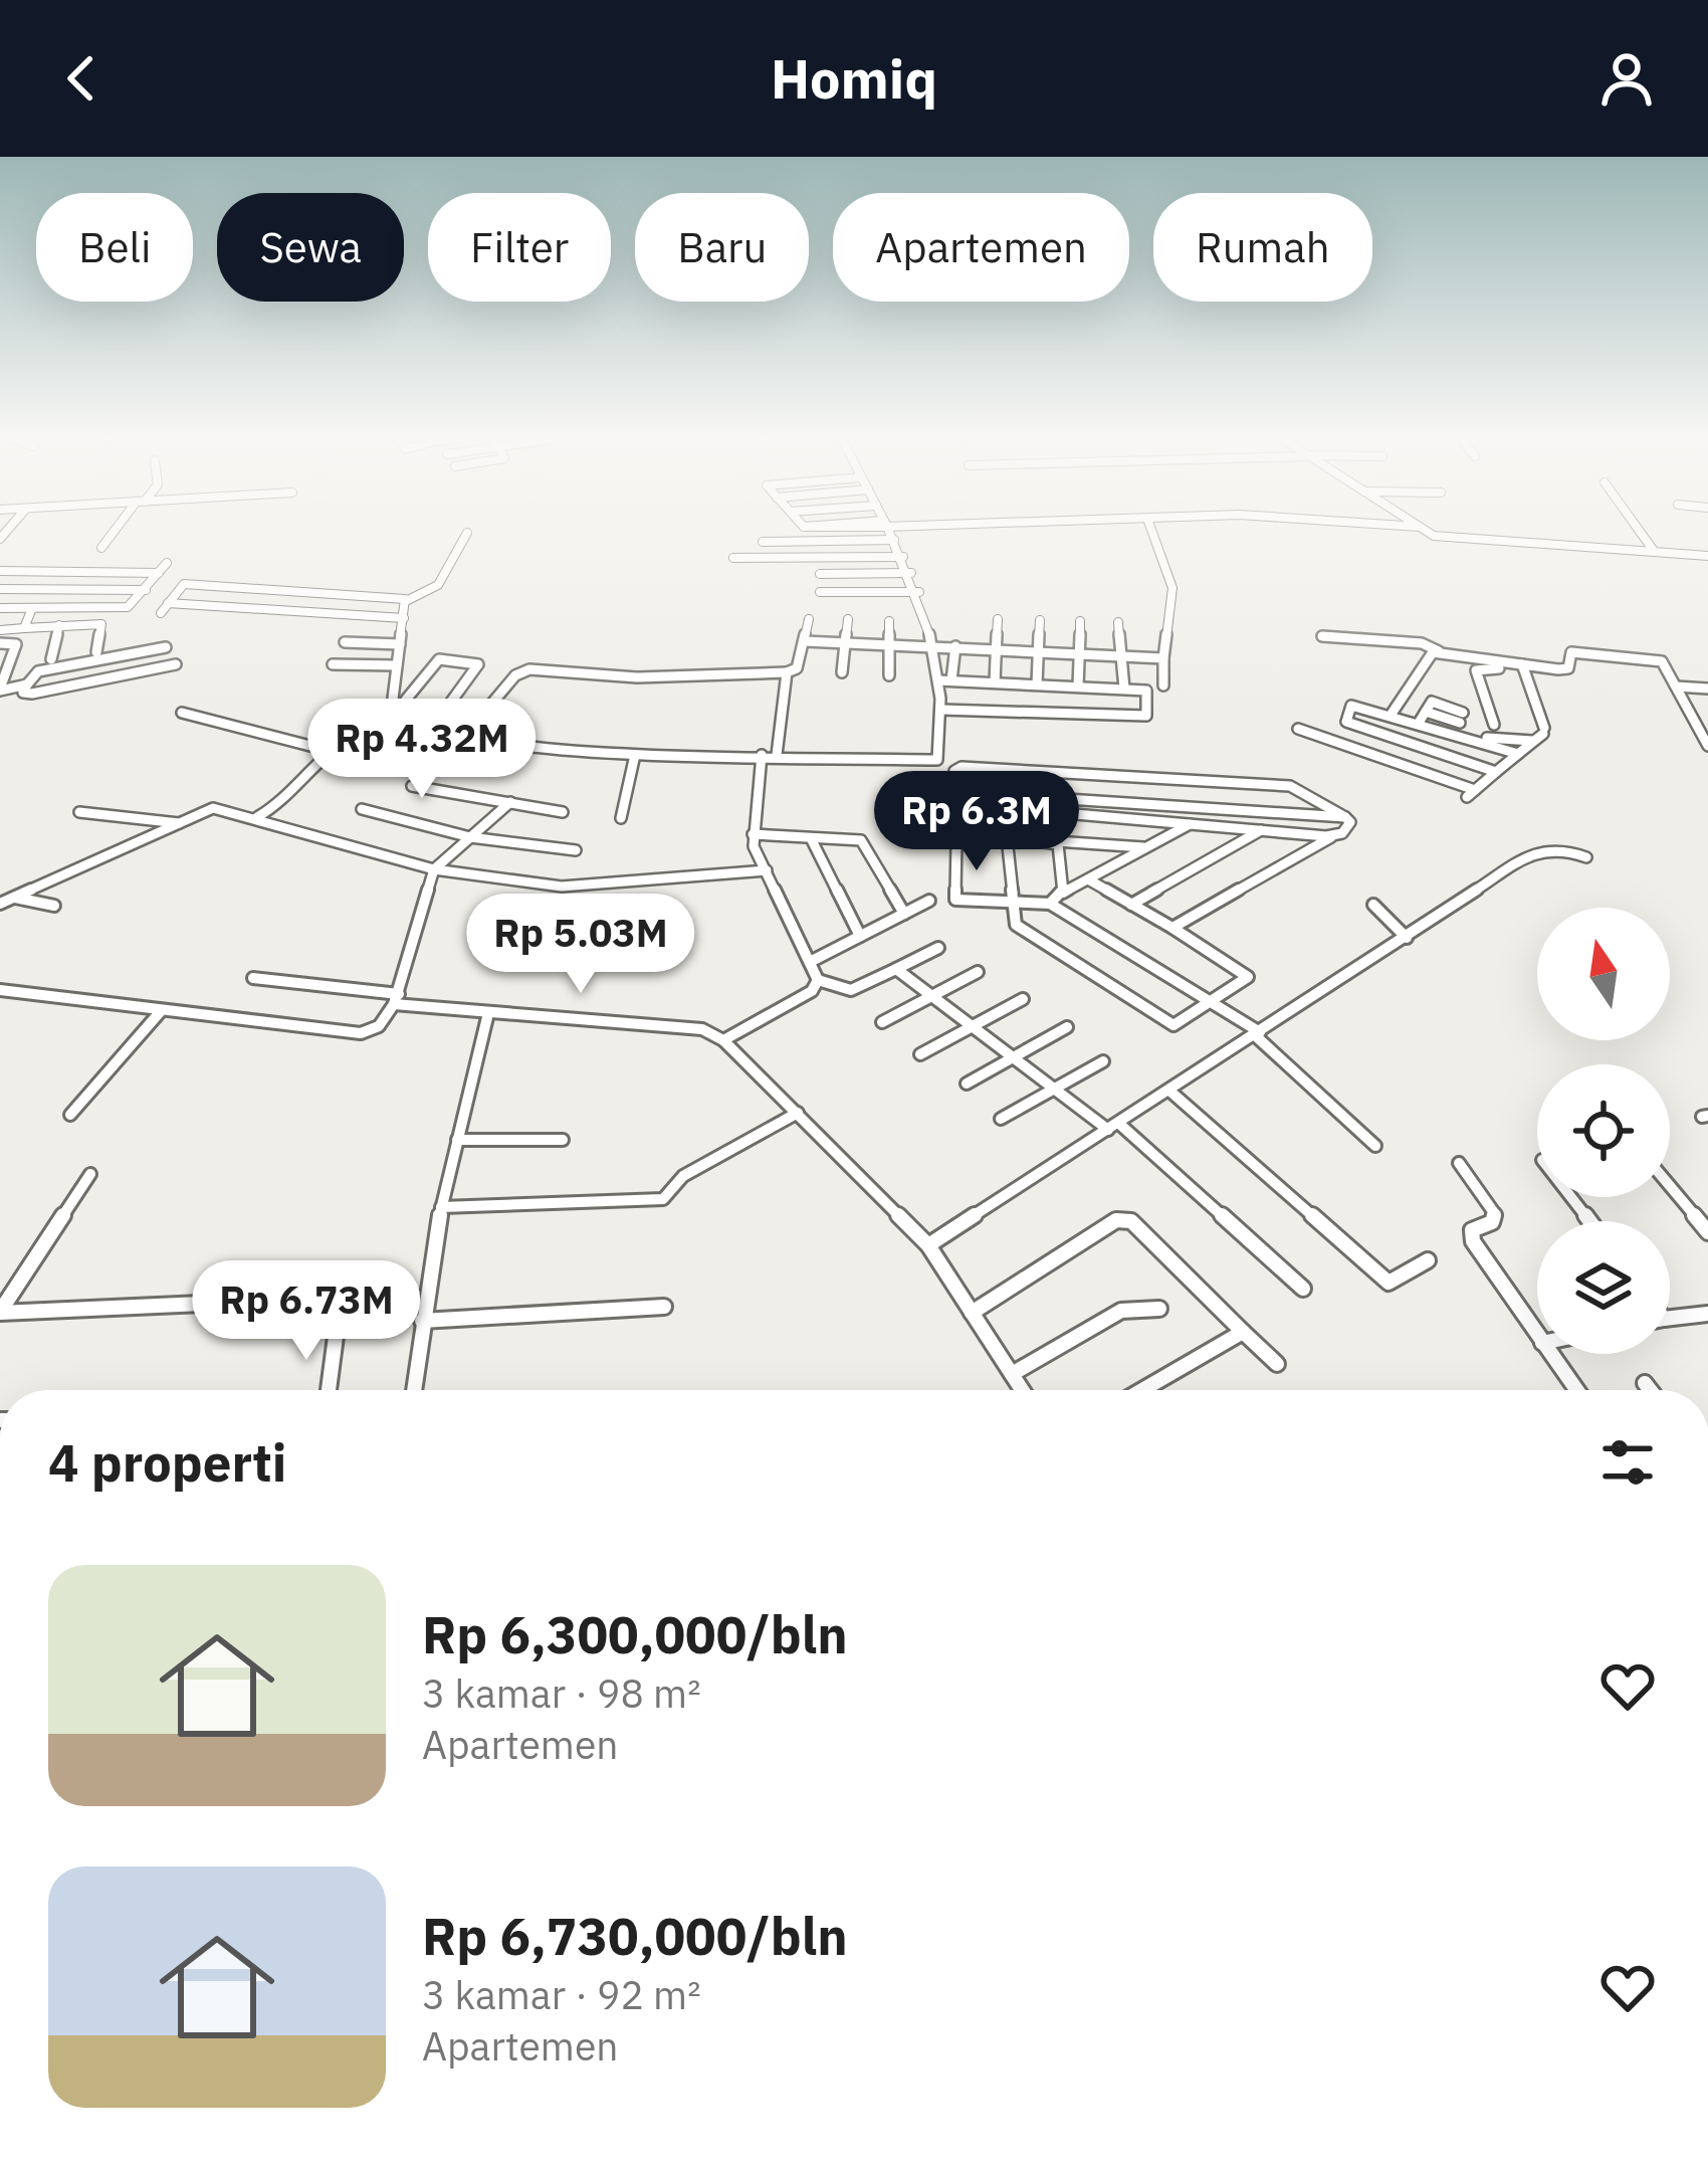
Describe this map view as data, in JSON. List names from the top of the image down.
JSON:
{
  "north": "top",
  "page": {
    "header": "Homiq",
    "chip": [
      "Beli",
      "Sewa",
      "Filter",
      "Baru",
      "Apartemen",
      "Rumah"
    ],
    "price": [
      "Rp 4.32M",
      "Rp 6.3M",
      "Rp 5.03M",
      "Rp 6.73M"
    ],
    "heading": "4 properti",
    "list": [
      {
        "name": "Rp 6,300,000/bln",
        "note": "3 kamar · 98 m² · Apartemen"
      },
      {
        "name": "Rp 6,730,000/bln",
        "note": "3 kamar · 92 m² · Apartemen"
      }
    ]
  }
}
